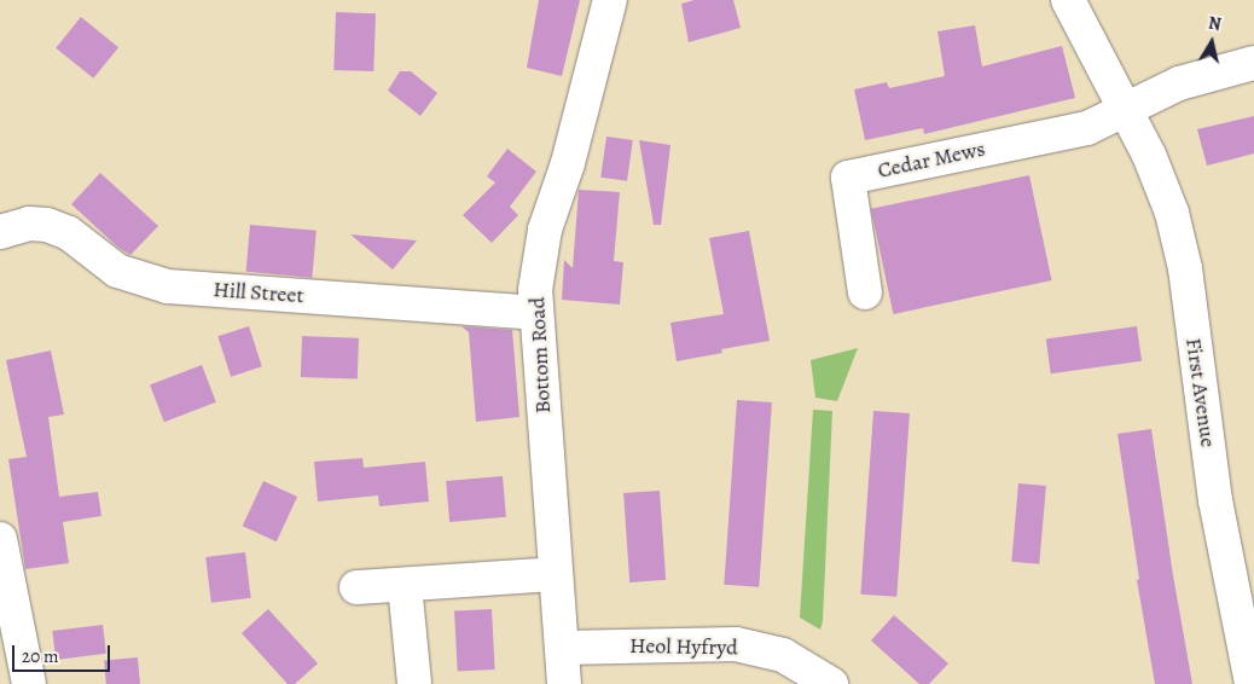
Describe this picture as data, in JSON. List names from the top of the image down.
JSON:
{
  "streets": {
    "street": [
      "Cedar Mews",
      "Hill Street",
      "Bottom Road",
      "First Avenue",
      "Heol Hyfryd"
    ]
  },
  "crossings": [
    ["Cedar Mews", "First Avenue"],
    ["Hill Street", "Bottom Road"],
    ["Bottom Road", "Heol Hyfryd"]
  ],
  "scale_bar": "20 m",
  "north": "top"
}
